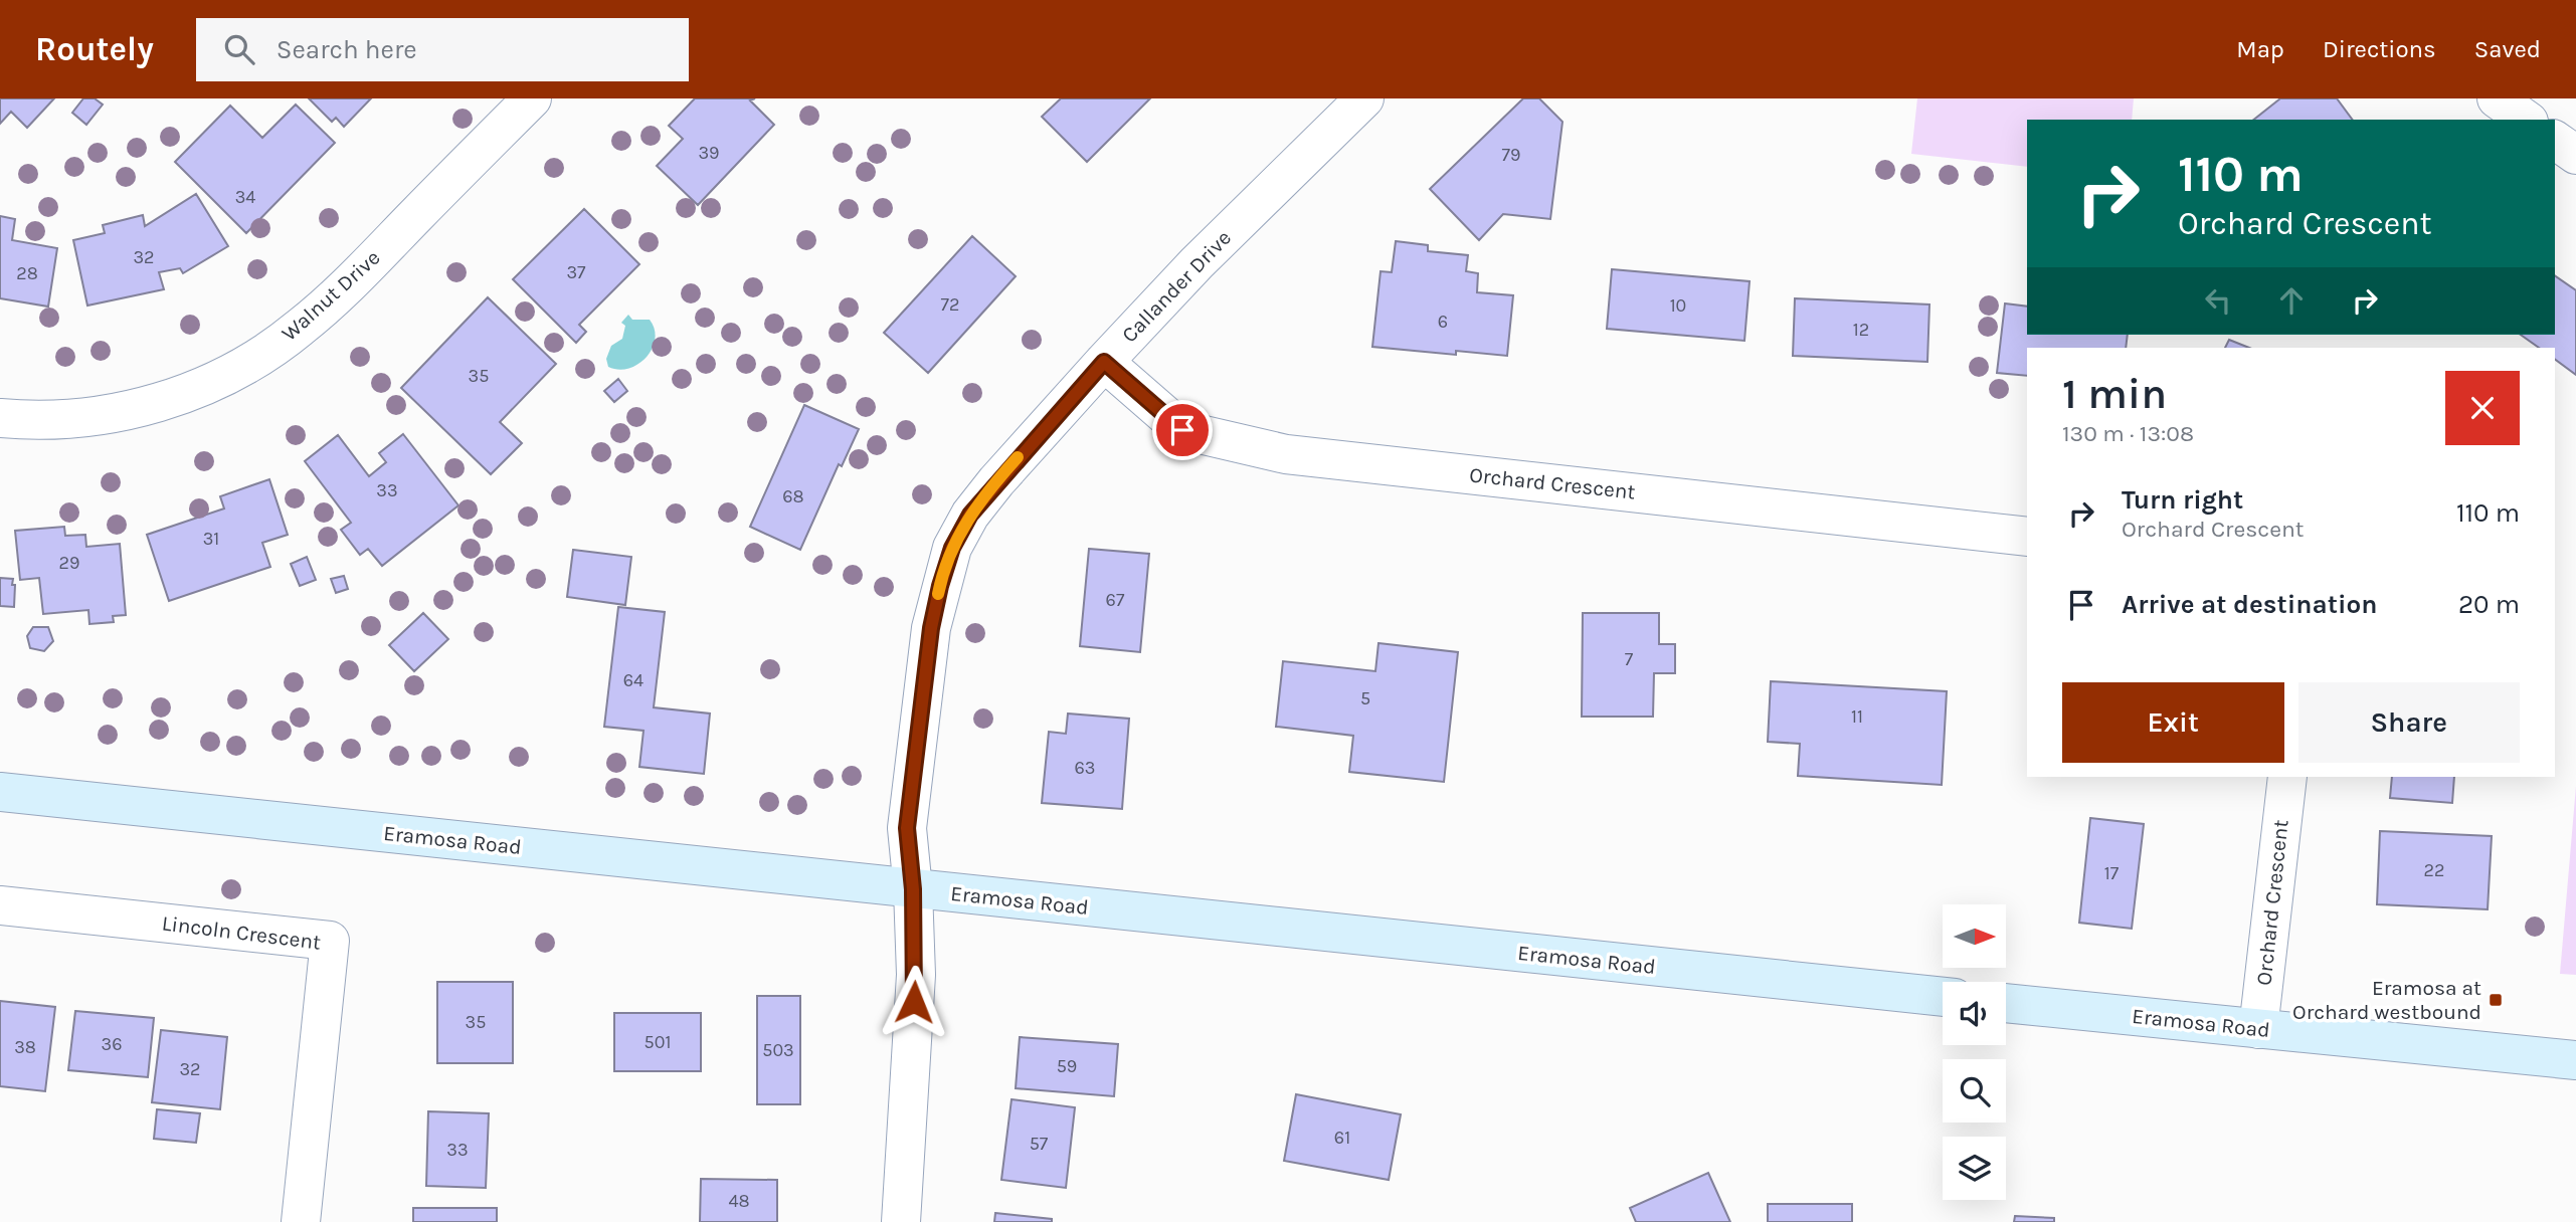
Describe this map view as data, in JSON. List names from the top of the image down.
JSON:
{
  "streets": {
    "main road": ["Eramosa Road"],
    "street": [
      "Callander Drive",
      "Walnut Drive",
      "Orchard Crescent",
      "Lincoln Crescent"
    ]
  },
  "crossings": [
    ["Callander Drive", "Orchard Crescent"],
    ["Callander Drive", "Eramosa Road"],
    ["Orchard Crescent", "Eramosa Road"]
  ],
  "places": {
    "transit": ["Eramosa at Orchard westbound"]
  },
  "house_numbers": [
    "39",
    "79",
    "34",
    "32",
    "37",
    "28",
    "72",
    "10",
    "6",
    "12",
    "35",
    "33",
    "68",
    "31",
    "29",
    "67",
    "7",
    "64",
    "5",
    "11",
    "63",
    "22",
    "17",
    "35",
    "501",
    "36",
    "38",
    "503",
    "59",
    "32",
    "61",
    "57",
    "33",
    "48"
  ],
  "north": "right",
  "page": {
    "header": "Routely",
    "search": "Search here",
    "nav": ["Map", "Directions", "Saved"],
    "turn": ["110 m", "Orchard Crescent"],
    "heading": ["1 min", "130 m · 13:08"],
    "list": [
      {
        "name": "Turn right",
        "note": "Orchard Crescent",
        "value": "110 m"
      },
      {
        "name": "Arrive at destination",
        "value": "20 m"
      }
    ],
    "buttons": ["Exit", "Share"]
  }
}
